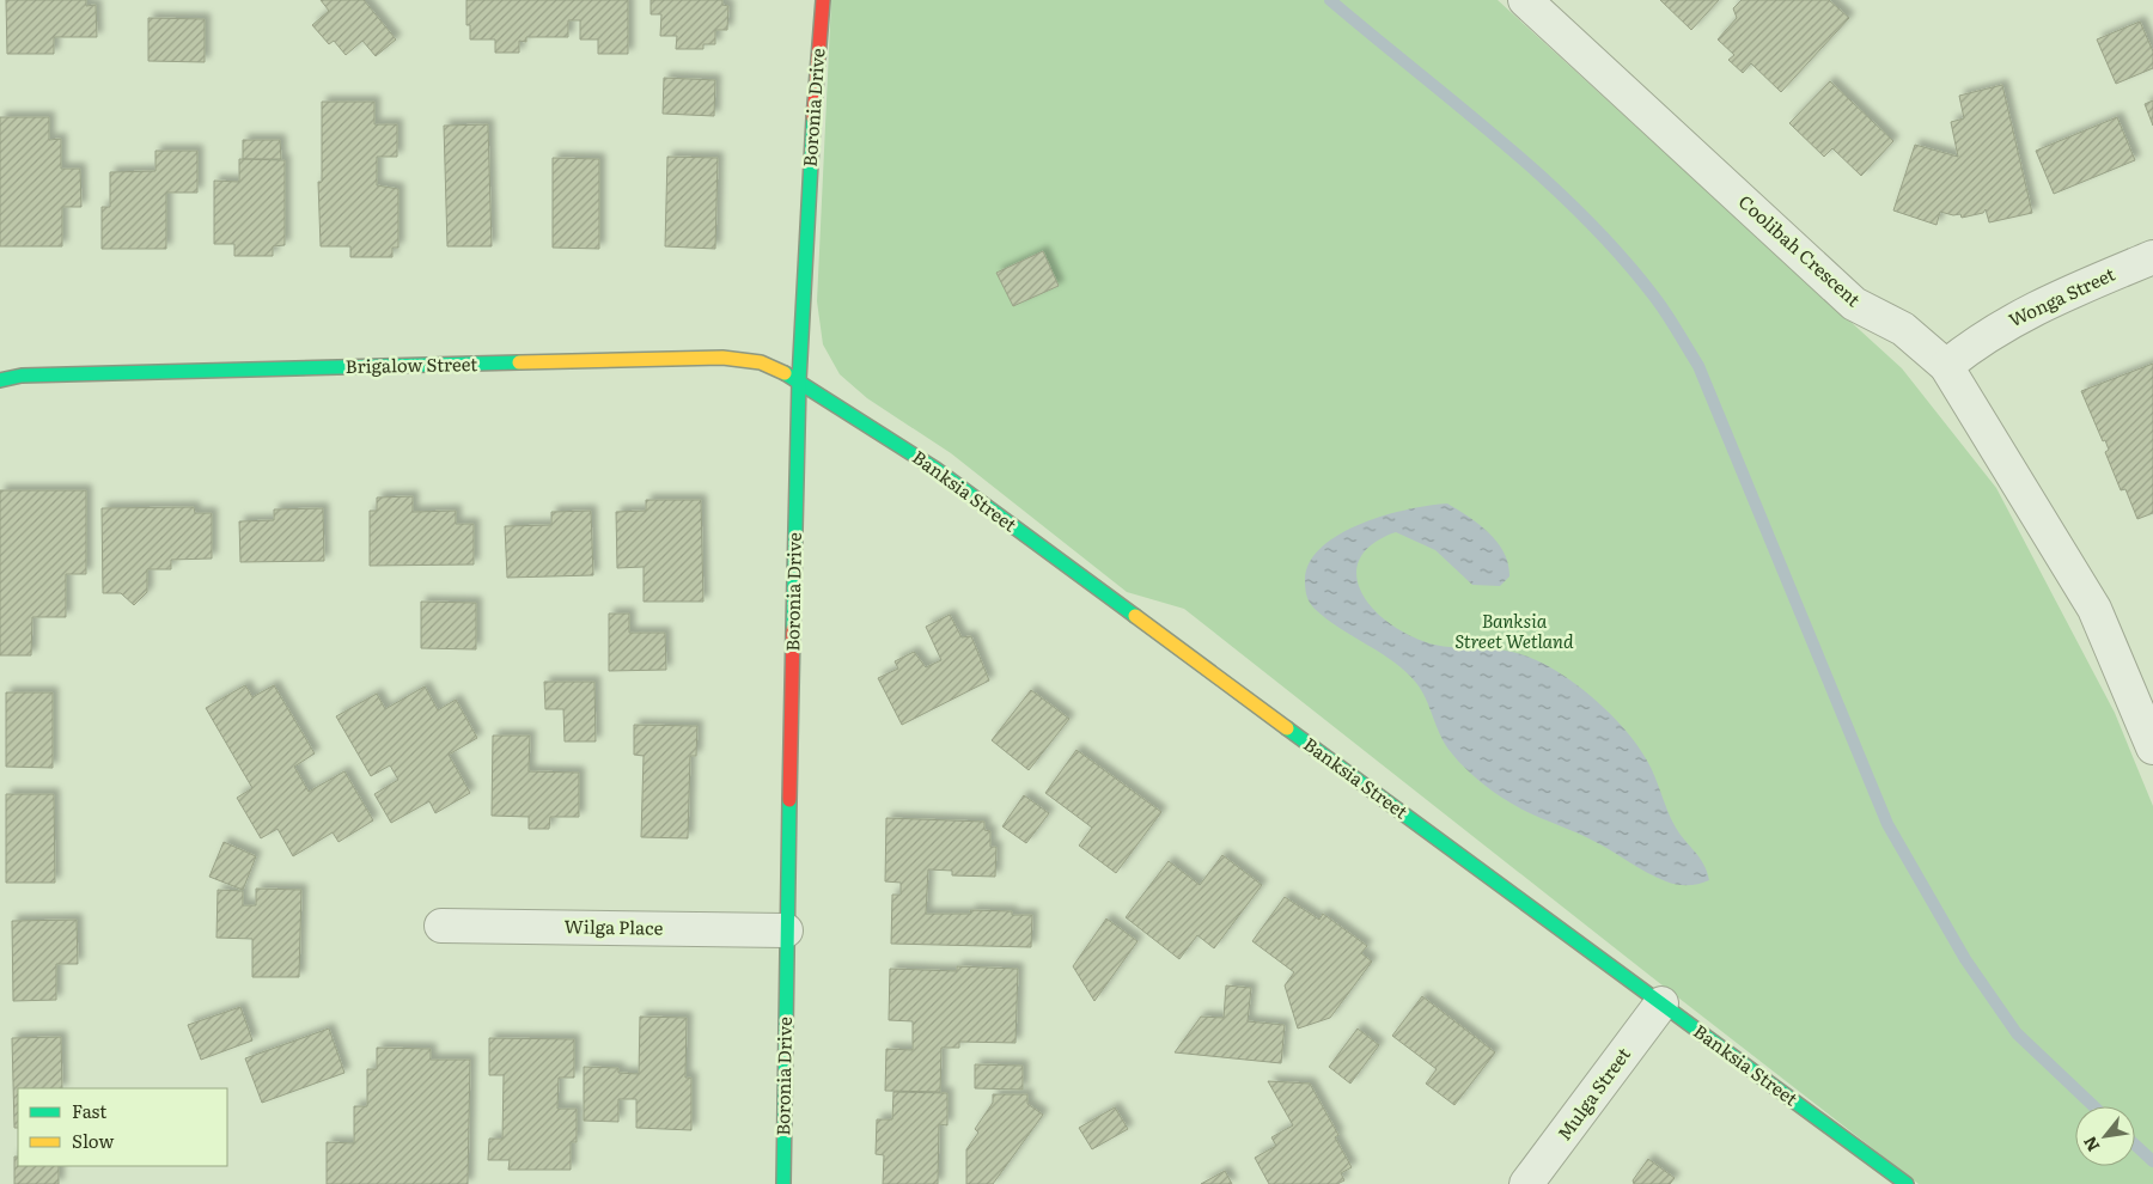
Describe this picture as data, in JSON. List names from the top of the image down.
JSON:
{
  "streets": {
    "street": [
      "Boronia Drive",
      "Coolibah Crescent",
      "Wonga Street",
      "Brigalow Street",
      "Banksia Street",
      "Wilga Place",
      "Mulga Street"
    ]
  },
  "crossings": [
    ["Boronia Drive", "Brigalow Street"],
    ["Boronia Drive", "Banksia Street"],
    ["Boronia Drive", "Wilga Place"],
    ["Coolibah Crescent", "Wonga Street"],
    ["Brigalow Street", "Banksia Street"],
    ["Banksia Street", "Mulga Street"]
  ],
  "parks": ["Banksia Street Wetland"],
  "legend": ["Fast", "Slow"],
  "north": "bottom left"
}
